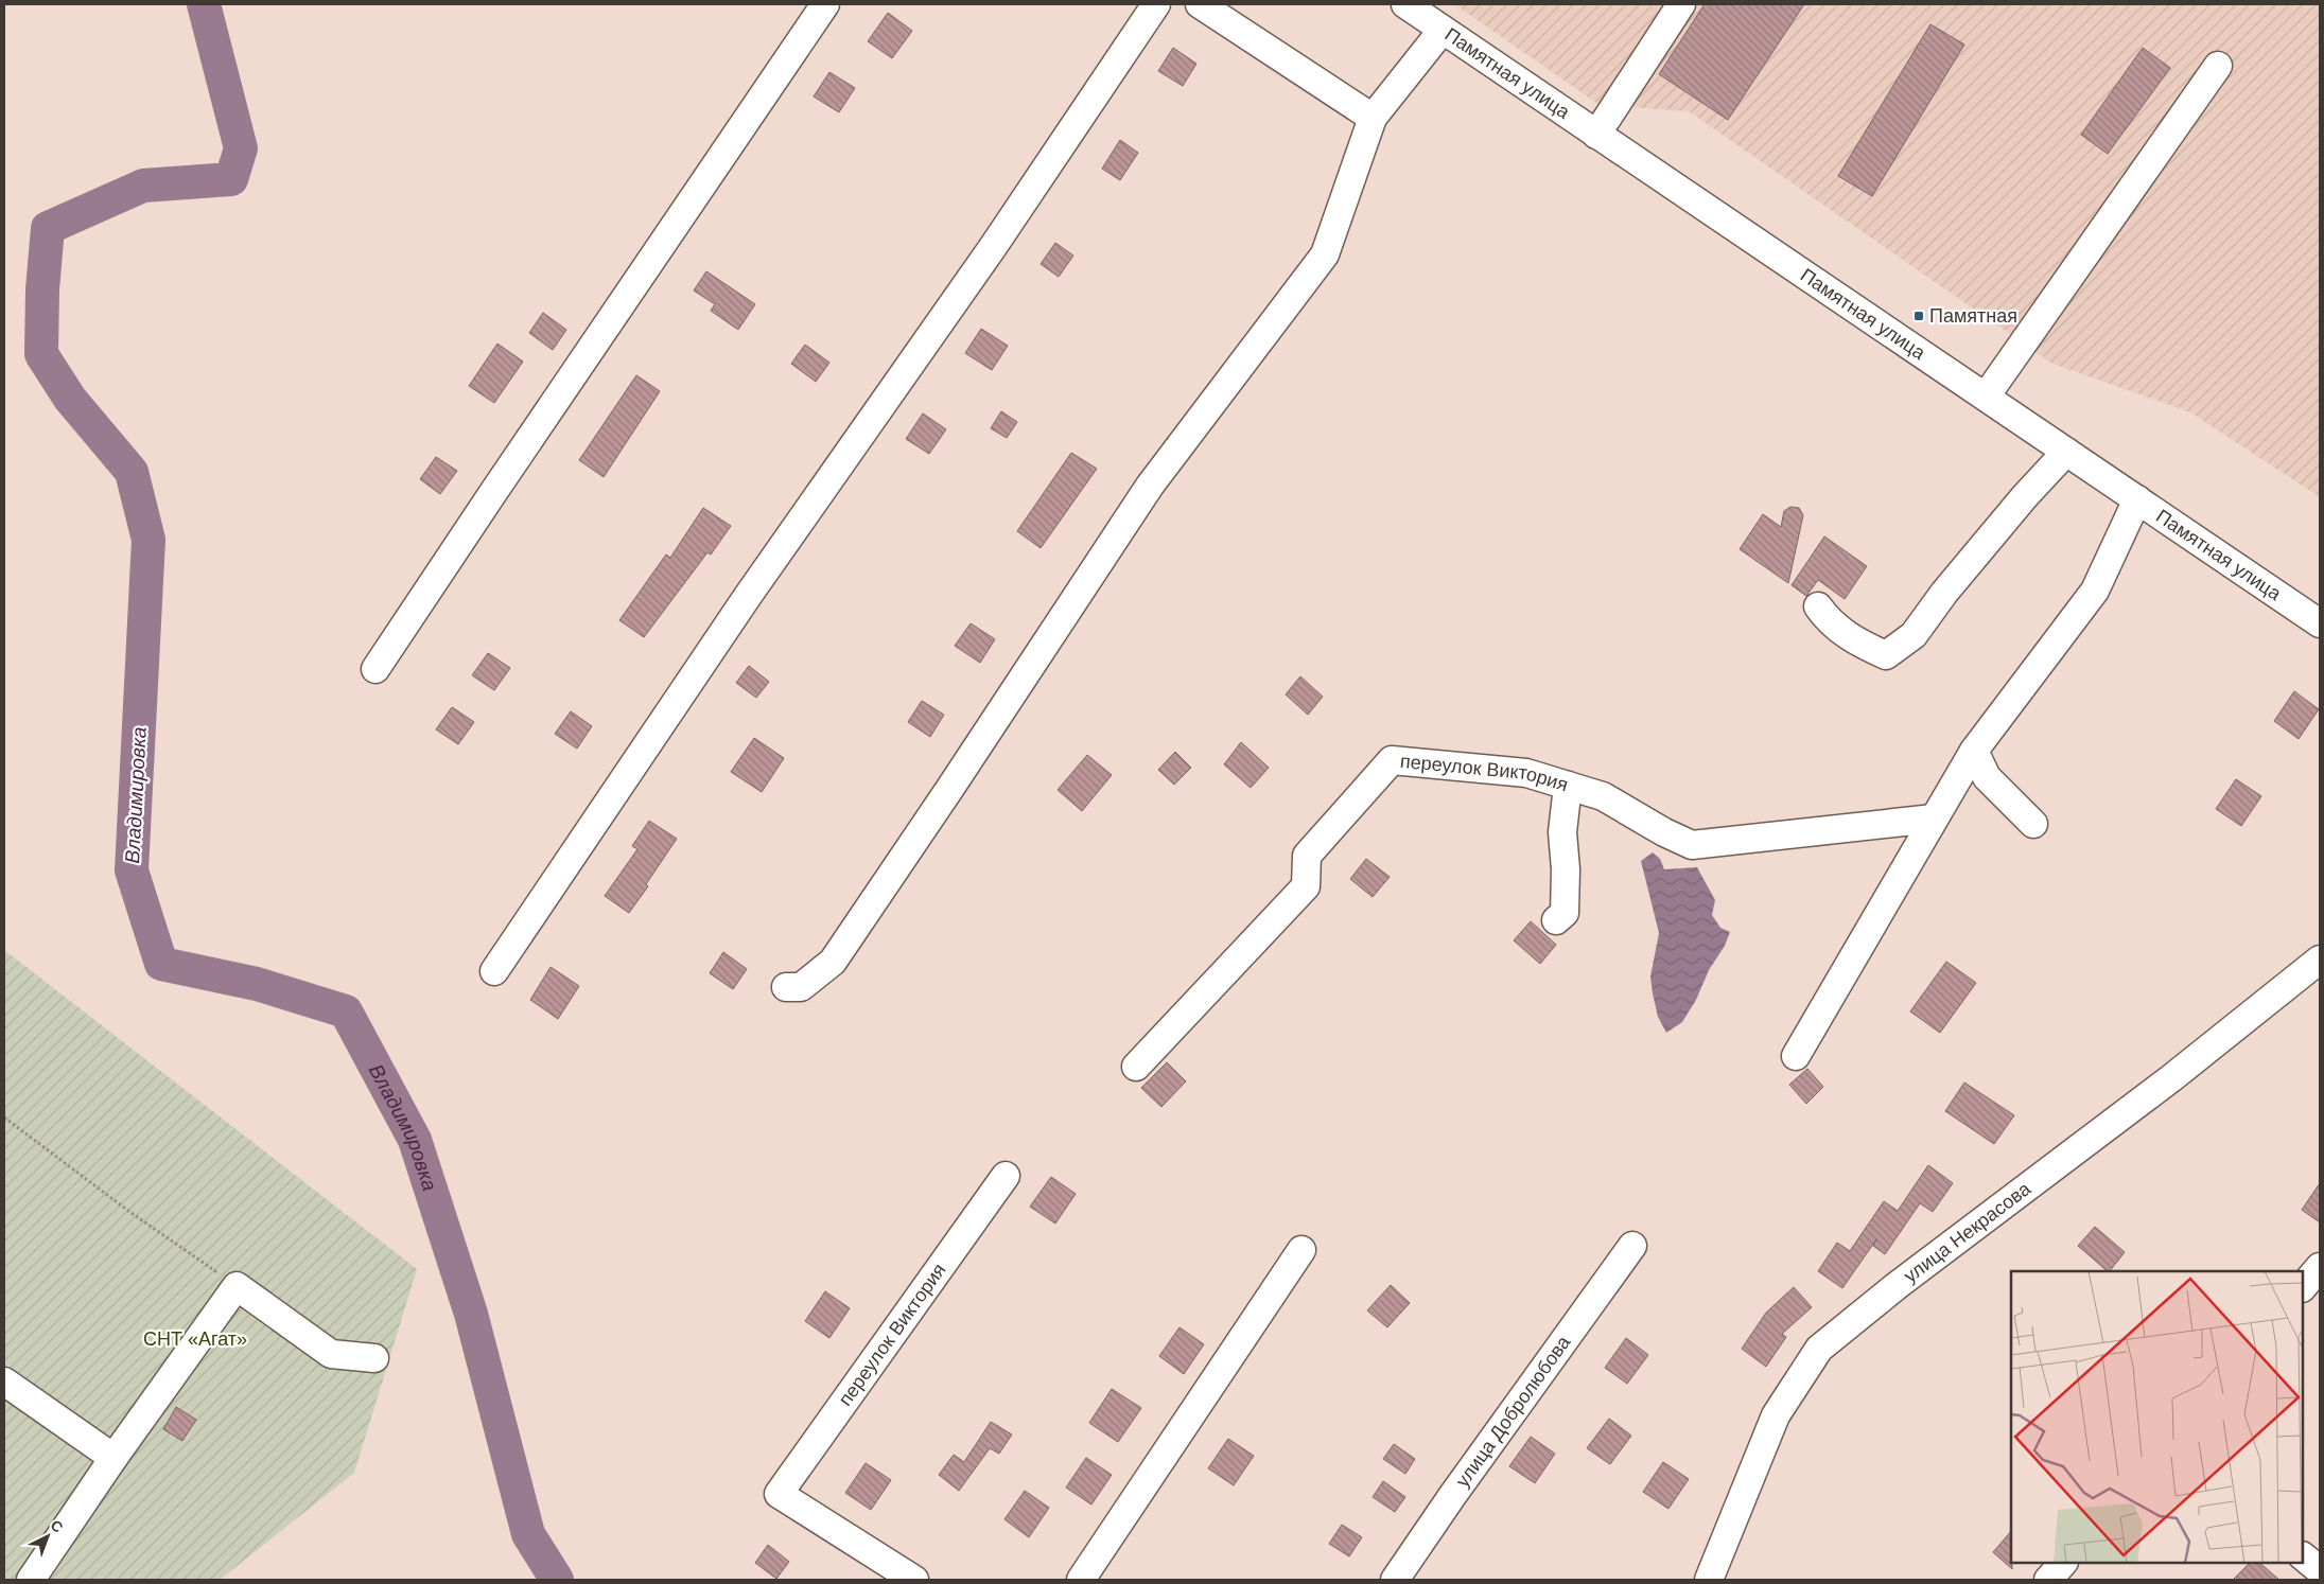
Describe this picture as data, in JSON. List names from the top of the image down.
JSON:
{
  "streets": {
    "street": [
      "Памятная улица",
      "переулок Виктория",
      "улица Некрасова",
      "улица Добролюбова"
    ]
  },
  "water": ["Владимировка"],
  "parks": ["СНТ «Агат»"],
  "places": {
    "transit": ["Памятная"]
  },
  "north": "top right"
}
